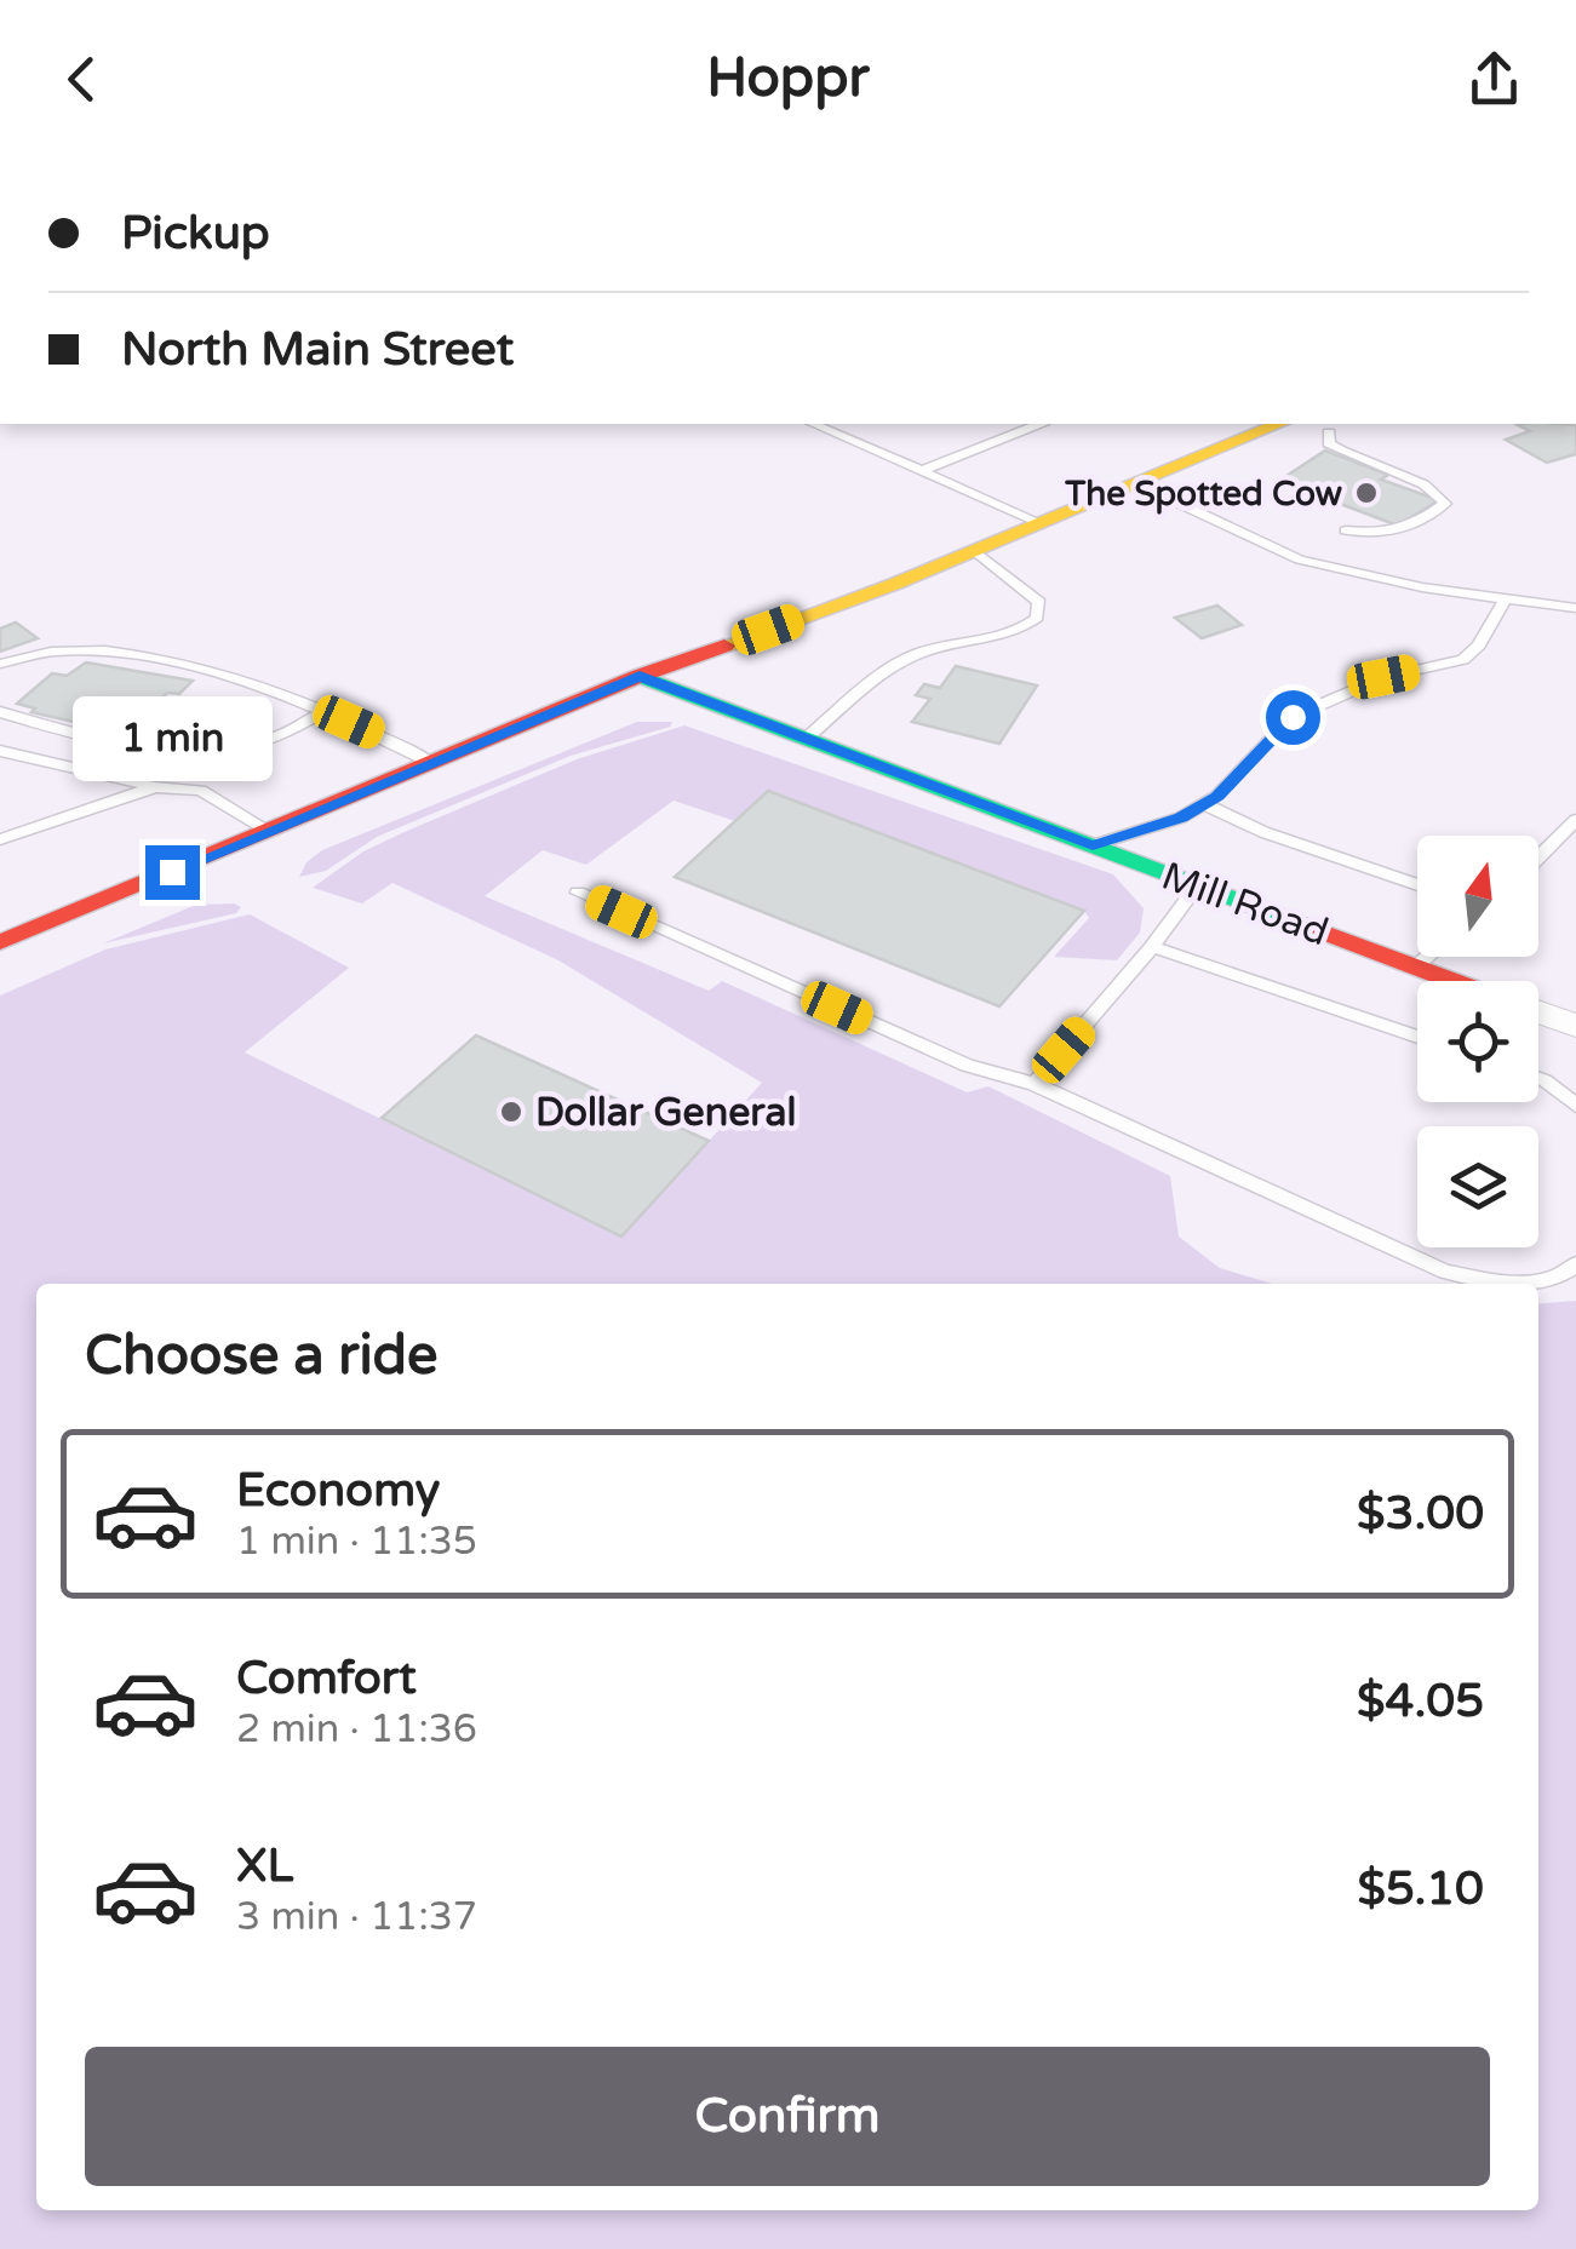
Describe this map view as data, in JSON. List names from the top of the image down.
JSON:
{
  "streets": {
    "main road": ["Mill Road"]
  },
  "places": ["The Spotted Cow", "Dollar General"],
  "north": "top",
  "page": {
    "header": "Hoppr",
    "banner": ["Pickup", "North Main Street"],
    "bubble": "1 min",
    "heading": "Choose a ride",
    "list": [
      {
        "name": "Economy",
        "note": "1 min · 11:35",
        "value": "$3.00"
      },
      {
        "name": "Comfort",
        "note": "2 min · 11:36",
        "value": "$4.05"
      },
      {
        "name": "XL",
        "note": "3 min · 11:37",
        "value": "$5.10"
      }
    ],
    "buttons": "Confirm"
  }
}
